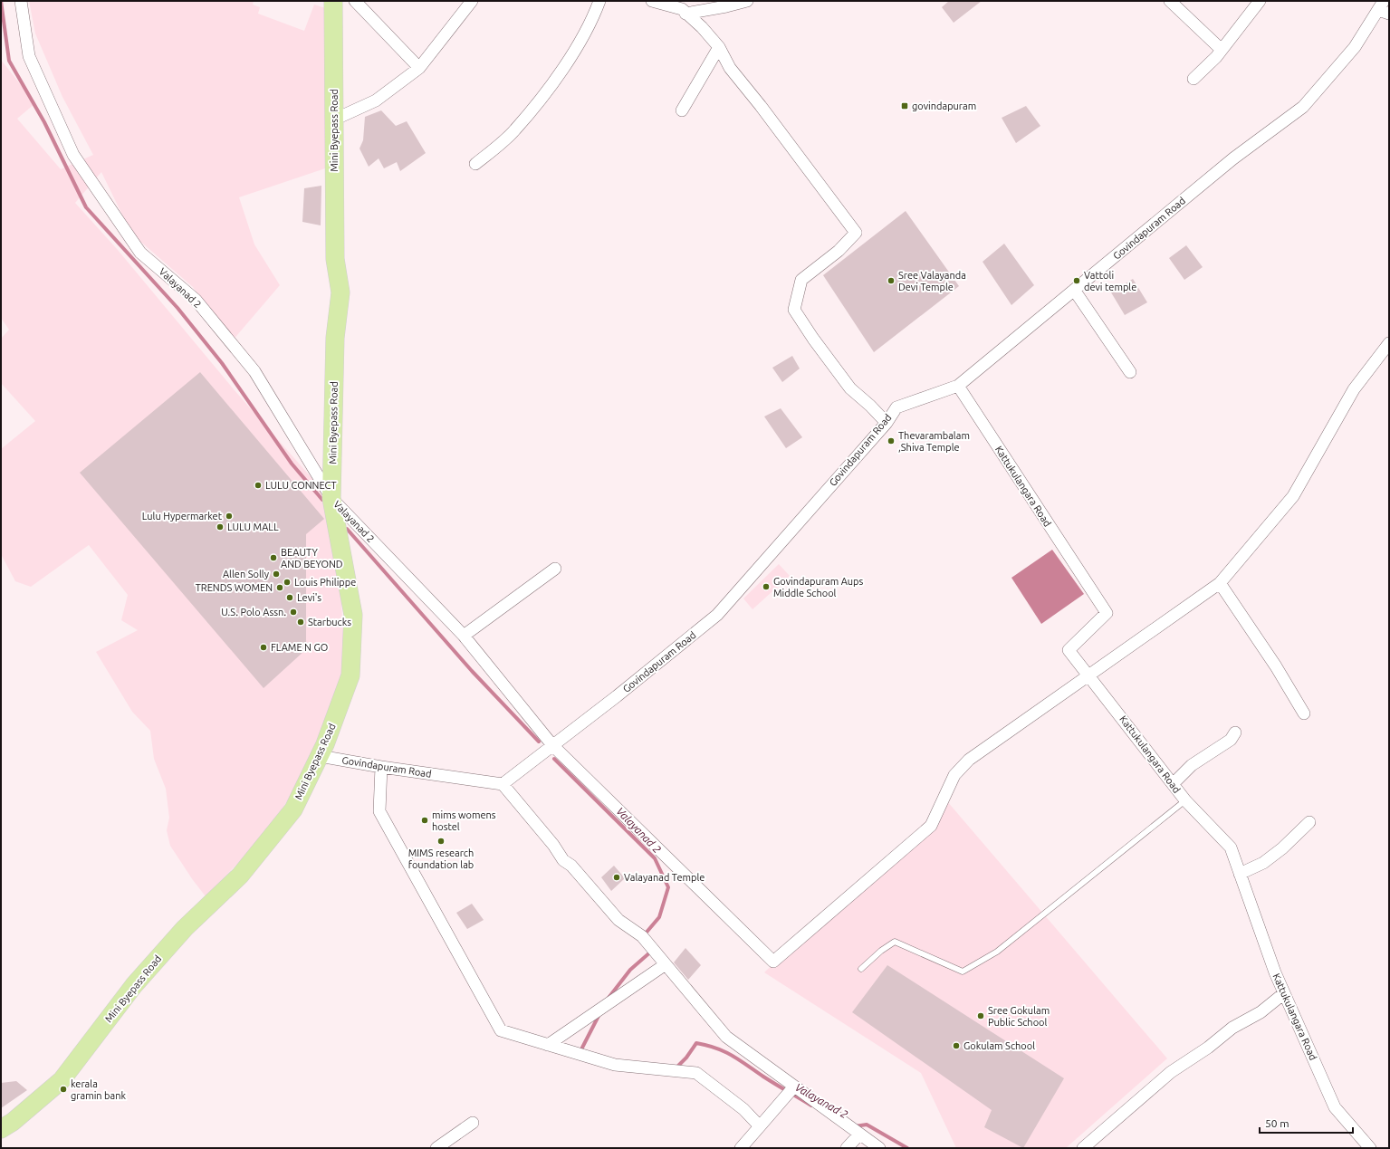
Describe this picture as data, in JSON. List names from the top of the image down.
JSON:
{
  "streets": {
    "main road": ["Mini Byepass Road"],
    "street": ["Govindapuram Road", "Valayanad 2", "Kattukulangara Road"]
  },
  "crossings": [
    ["Mini Byepass Road", "Govindapuram Road"],
    ["Mini Byepass Road", "Valayanad 2"],
    ["Govindapuram Road", "Valayanad 2"],
    ["Govindapuram Road", "Kattukulangara Road"],
    ["Valayanad 2", "Kattukulangara Road"]
  ],
  "water": ["Valayanad 2"],
  "places": {
    "transit": ["govindapuram"],
    "other": [
      "Sree Valayanda Devi Temple",
      "Vattoli devi temple",
      "Thevarambalam ,Shiva Temple",
      "LULU CONNECT",
      "Lulu Hypermarket",
      "LULU MALL",
      "BEAUTY AND BEYOND",
      "Allen Solly",
      "Louis Philippe",
      "Govindapuram Aups Middle School",
      "TRENDS WOMEN",
      "Levi's",
      "U.S. Polo Assn.",
      "Starbucks",
      "FLAME N GO",
      "mims womens hostel",
      "MIMS research foundation lab",
      "Valayanad Temple",
      "Sree Gokulam Public School",
      "Gokulam School",
      "kerala gramin bank"
    ]
  },
  "scale_bar": "50 m"
}
